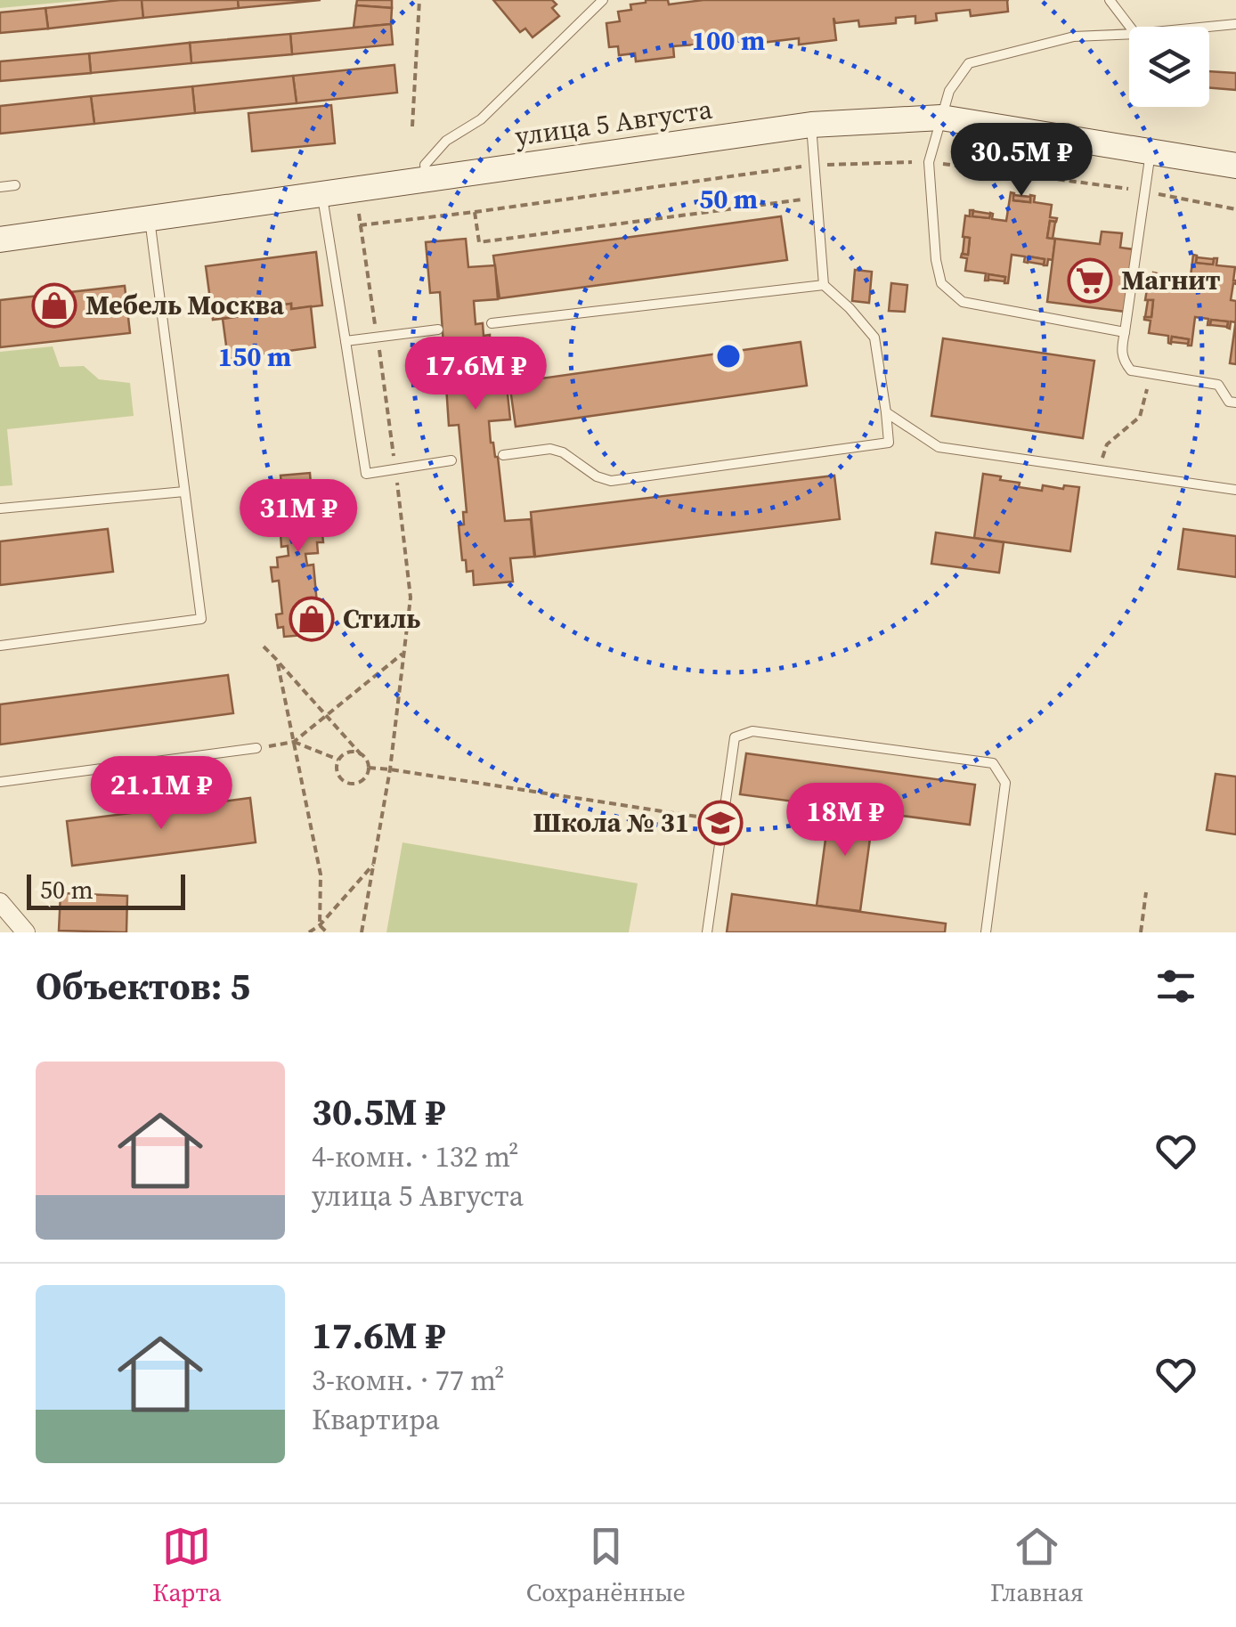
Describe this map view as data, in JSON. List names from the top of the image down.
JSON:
{
  "streets": {
    "street": ["улица 5 Августа"]
  },
  "places": {
    "supermarket": ["Магнит"],
    "shop": ["Мебель Москва", "Стиль"],
    "school or university": ["Школа № 31"]
  },
  "scale_bar": "50 m",
  "page": {
    "price": [
      "30.5M ₽",
      "17.6M ₽",
      "31M ₽",
      "21.1M ₽",
      "18M ₽"
    ],
    "scale": "50 m",
    "heading": "Объектов: 5",
    "list": [
      {
        "name": "30.5M ₽",
        "note": "4-комн. · 132 m² · улица 5 Августа"
      },
      {
        "name": "17.6M ₽",
        "note": "3-комн. · 77 m² · Квартира"
      }
    ],
    "tabs": ["Карта", "Сохранённые", "Главная"]
  },
  "rings": ["100 m", "50 m", "150 m"]
}
